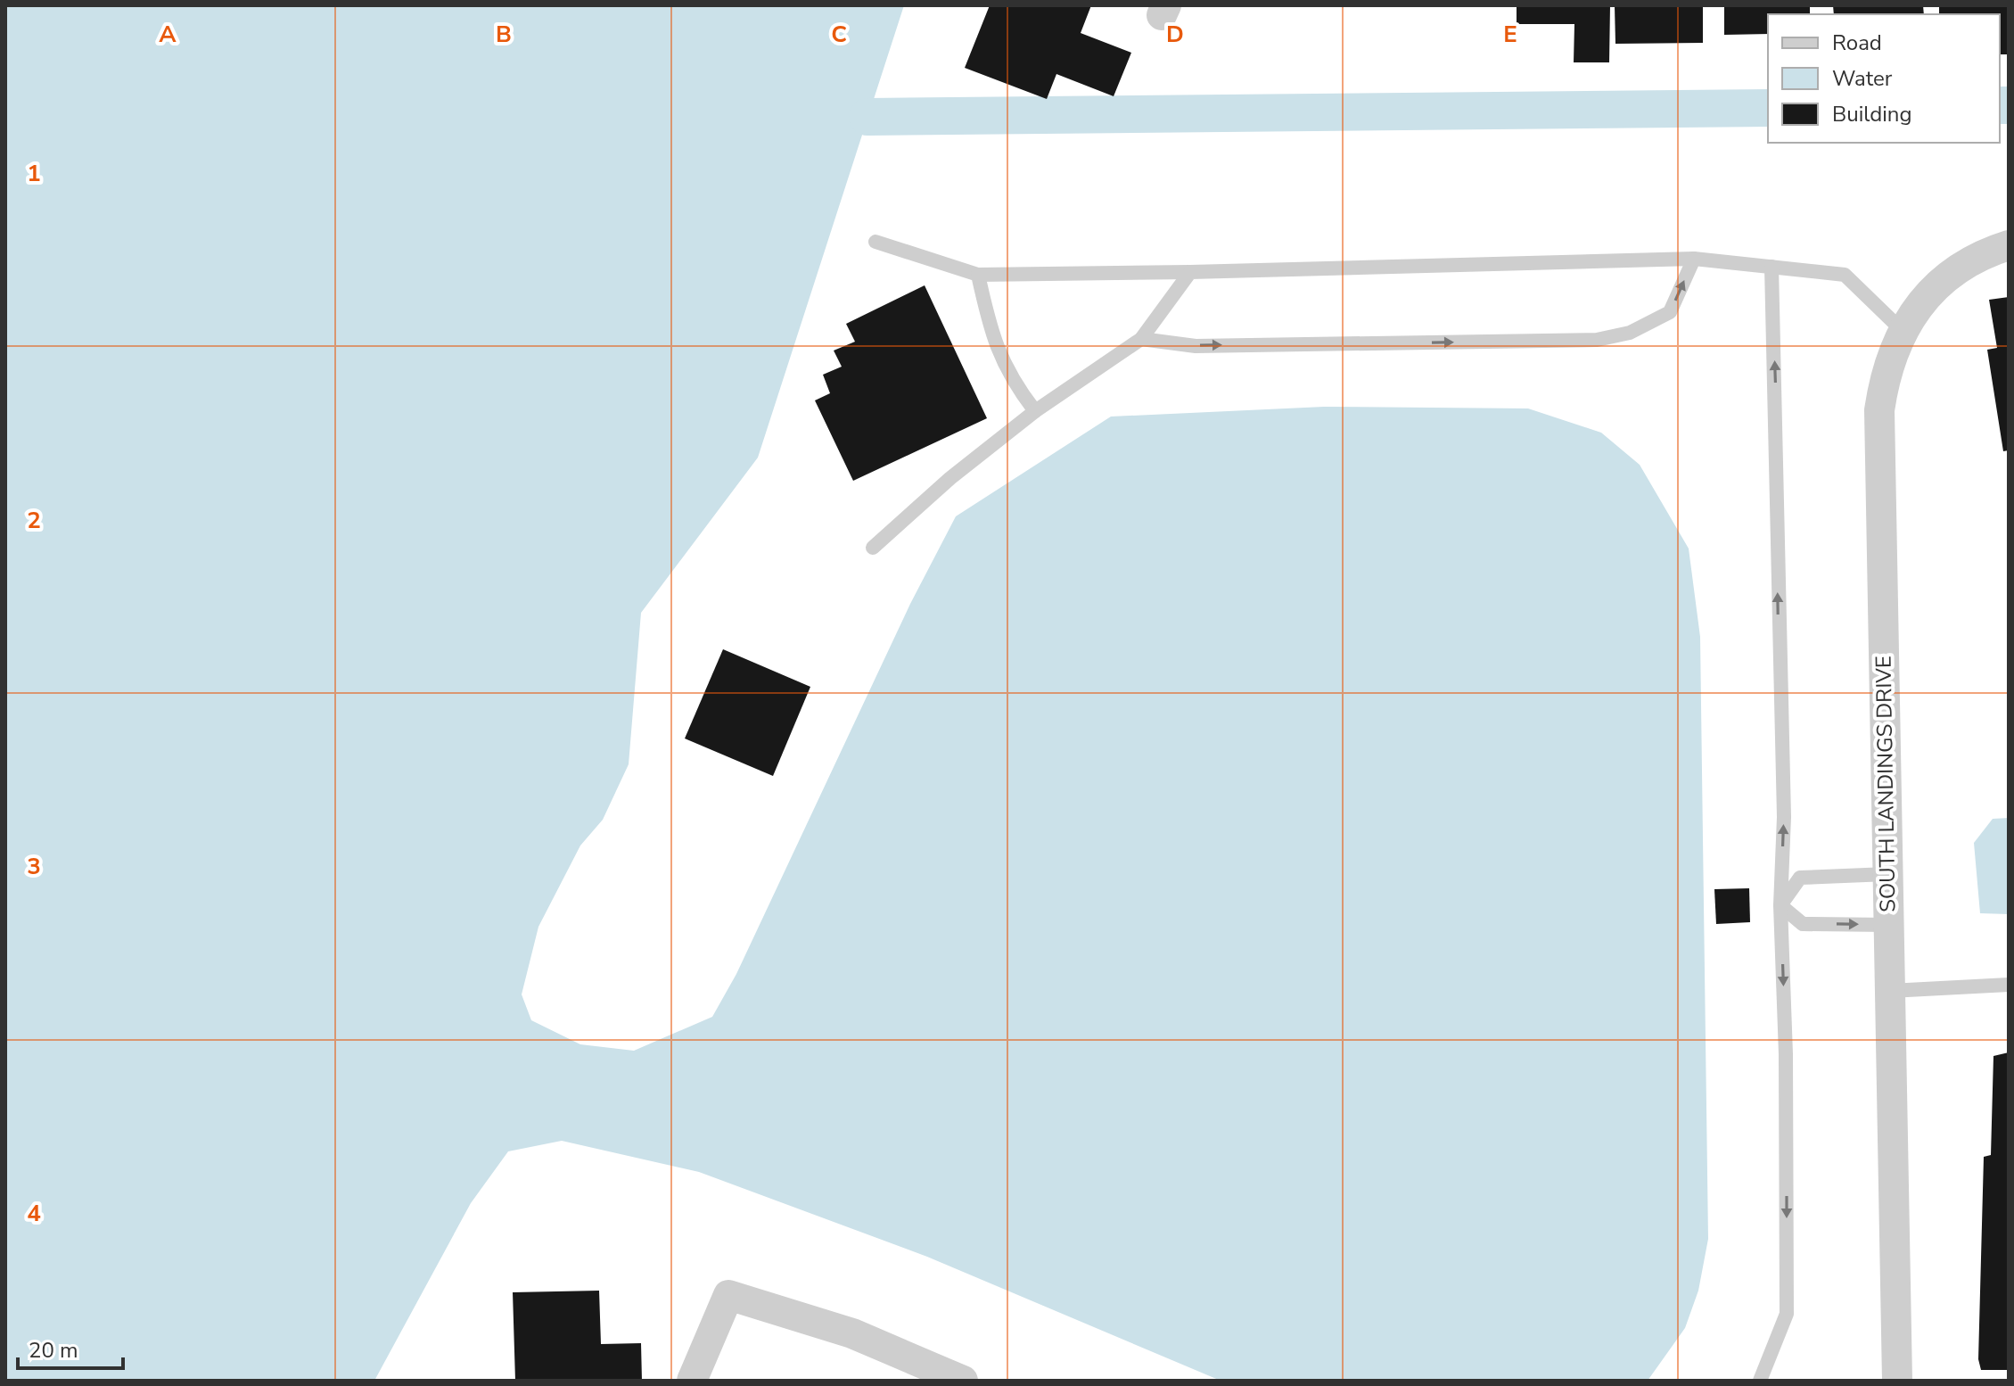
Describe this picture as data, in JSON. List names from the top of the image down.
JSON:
{
  "streets": {
    "street": ["SOUTH LANDINGS DRIVE"]
  },
  "legend": ["Road", "Water", "Building"],
  "scale_bar": "20 m",
  "grid": {
    "columns": [
      "A",
      "B",
      "C",
      "D",
      "E"
    ],
    "rows": [
      "1",
      "2",
      "3",
      "4"
    ]
  }
}
